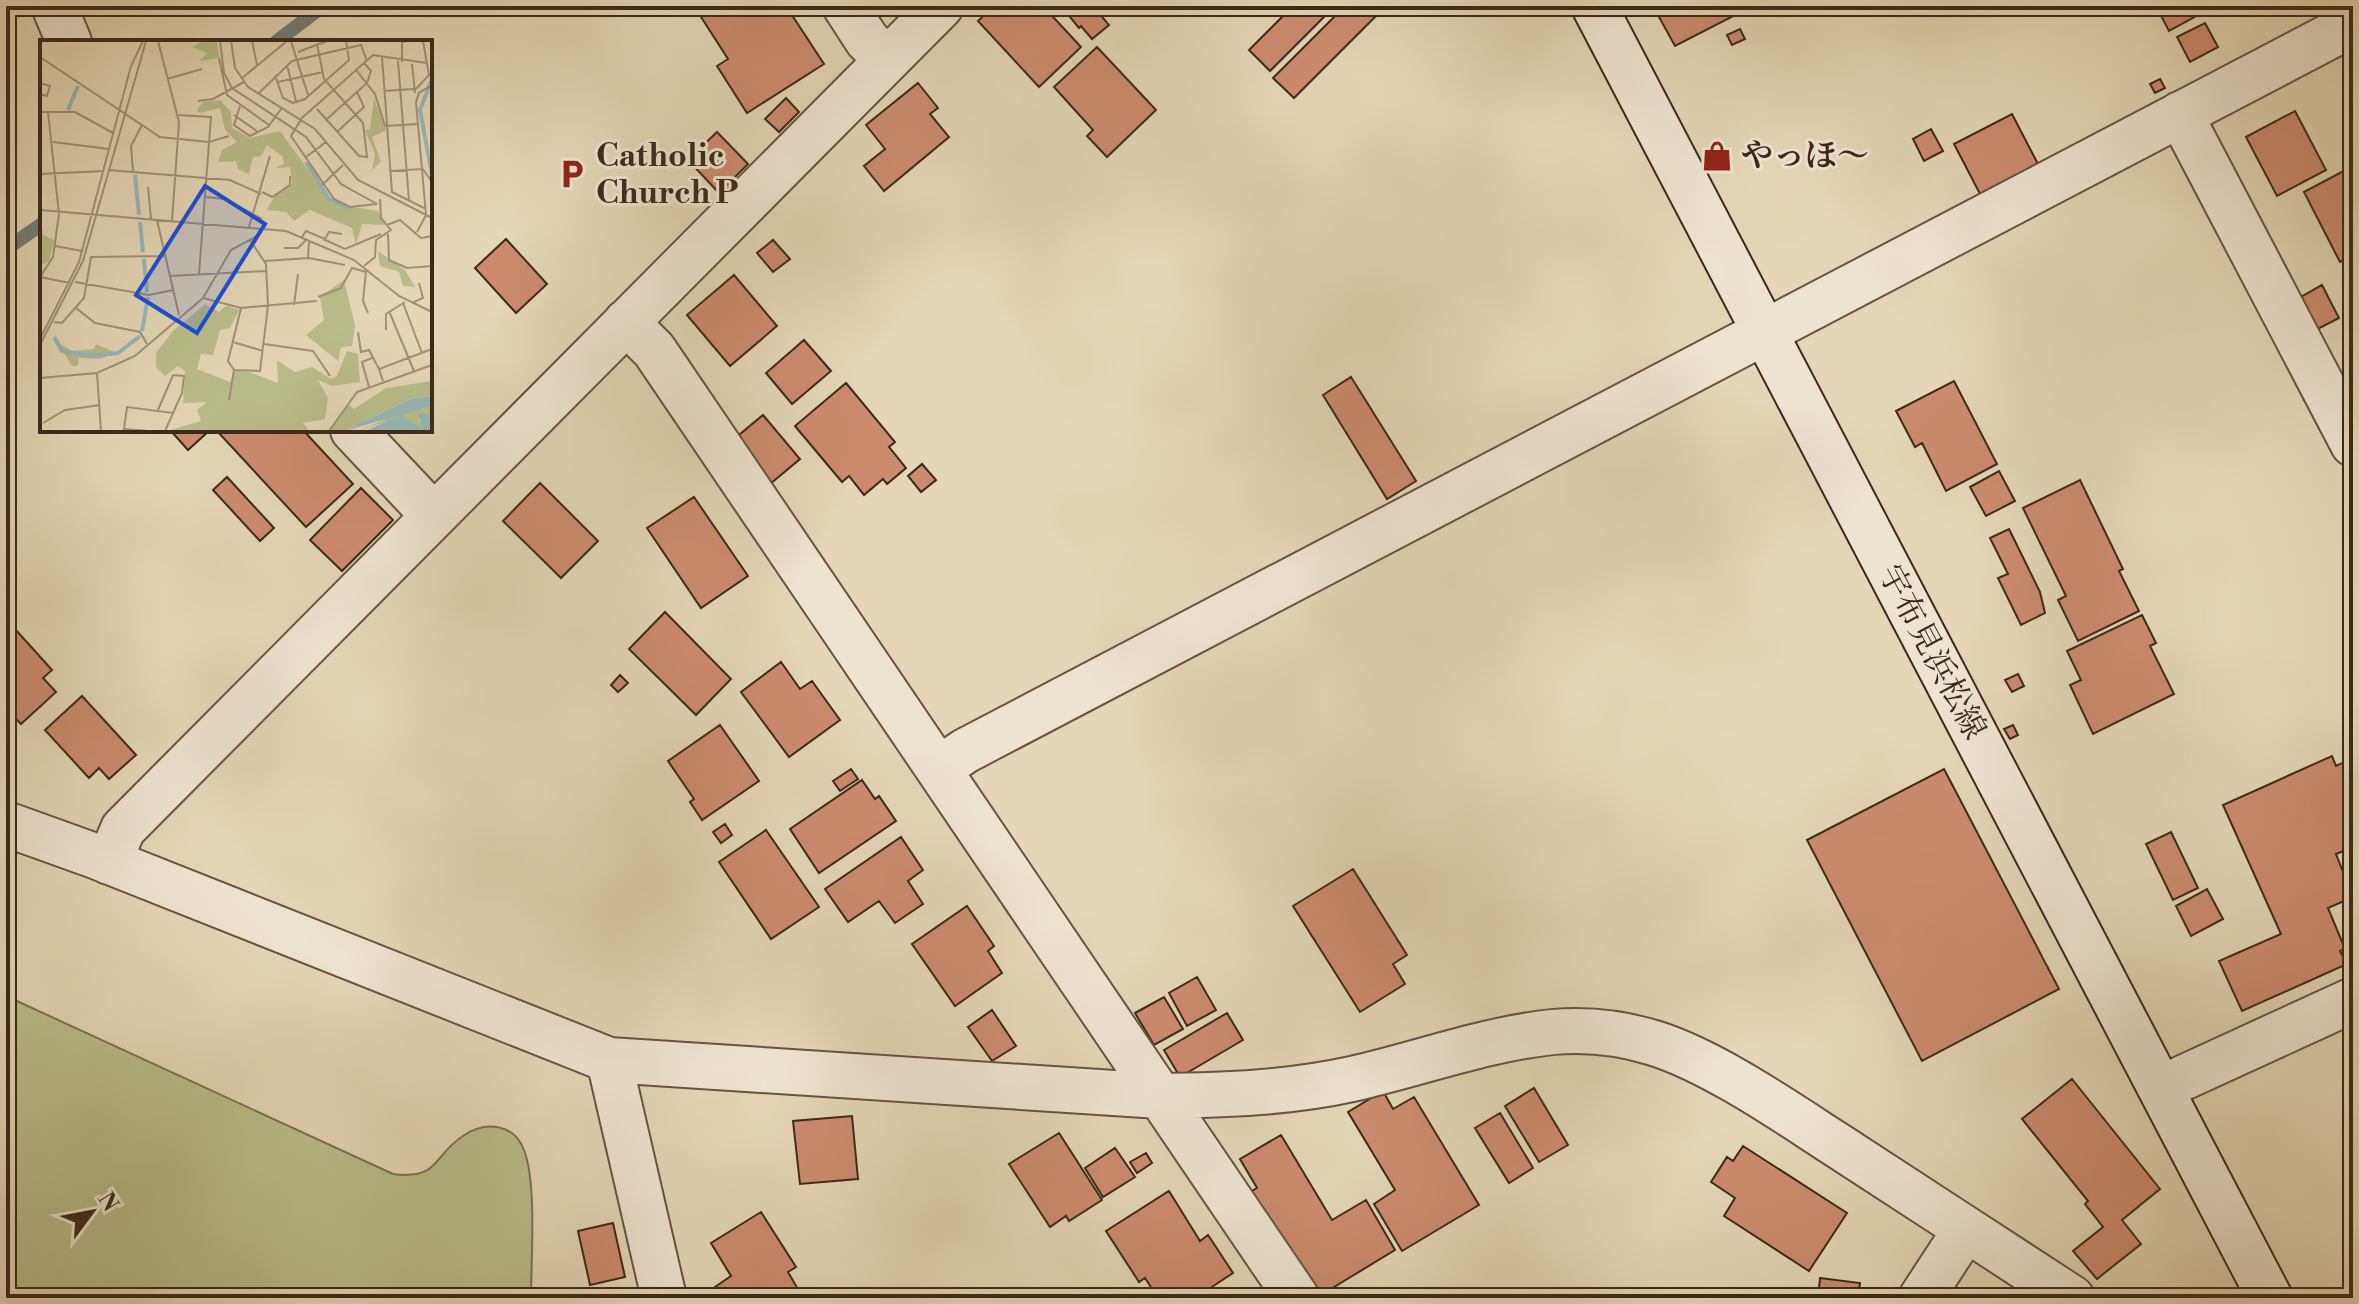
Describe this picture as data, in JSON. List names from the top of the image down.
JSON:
{
  "streets": {
    "street": ["宇布見浜松線"]
  },
  "places": {
    "shop": ["やっほ～"],
    "parking": ["Catholic Church P"]
  },
  "north": "top right"
}
